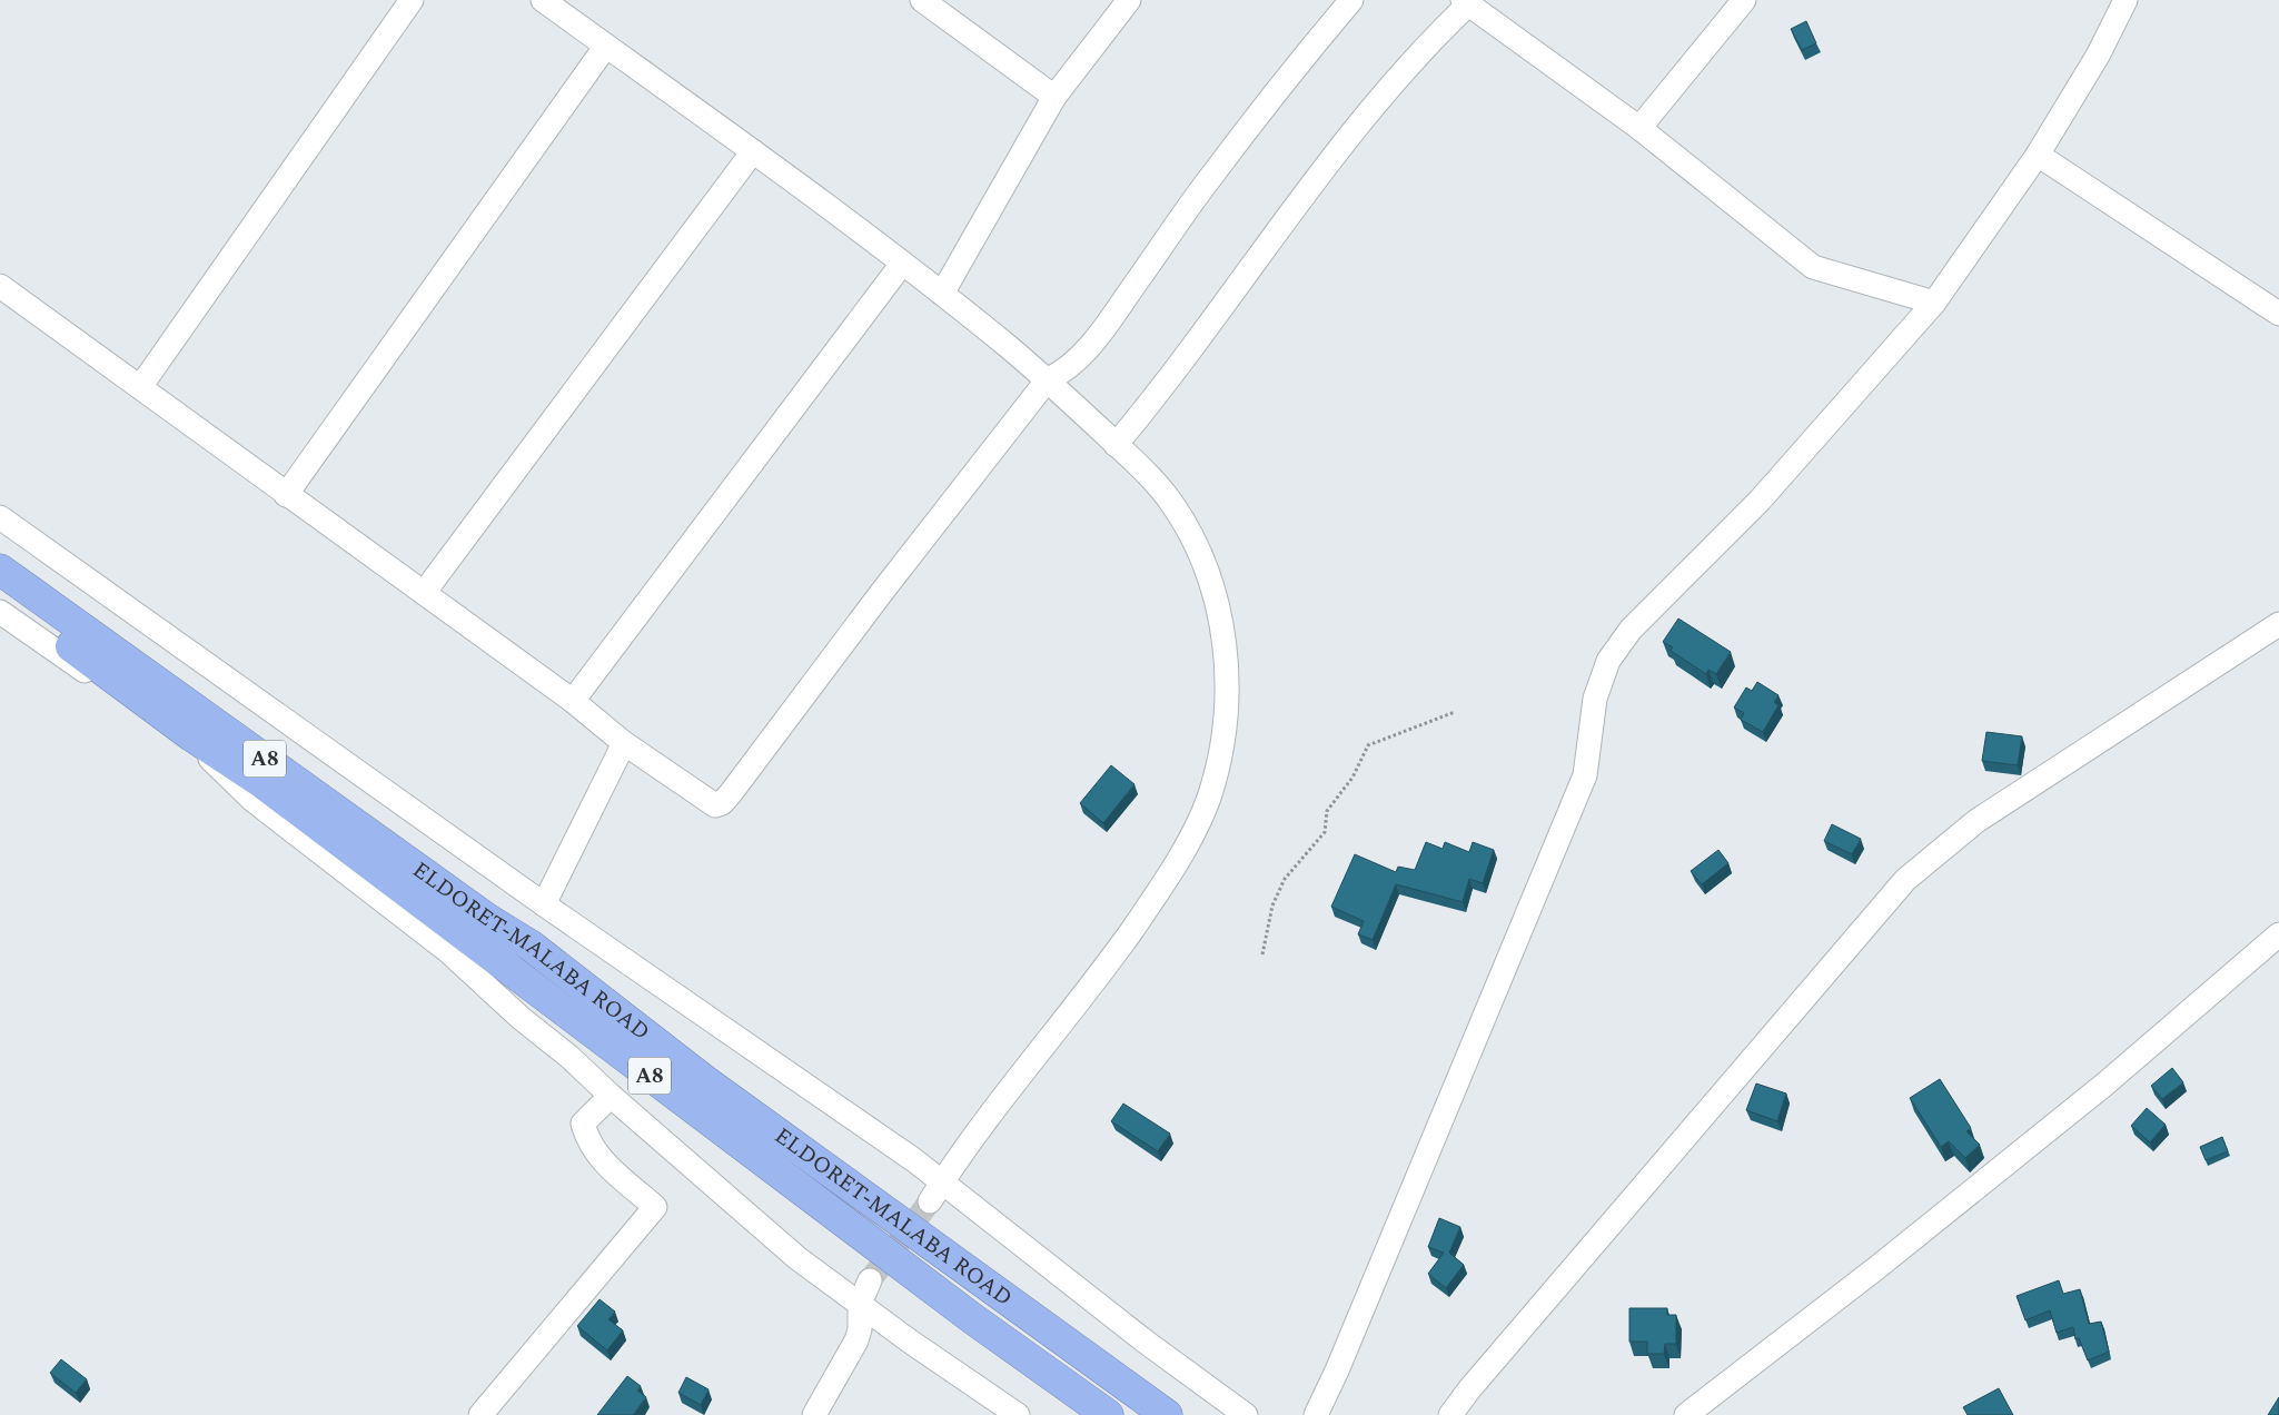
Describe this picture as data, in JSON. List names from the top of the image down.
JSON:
{
  "streets": {
    "highway": ["A8", "ELDORET-MALABA ROAD"]
  }
}
